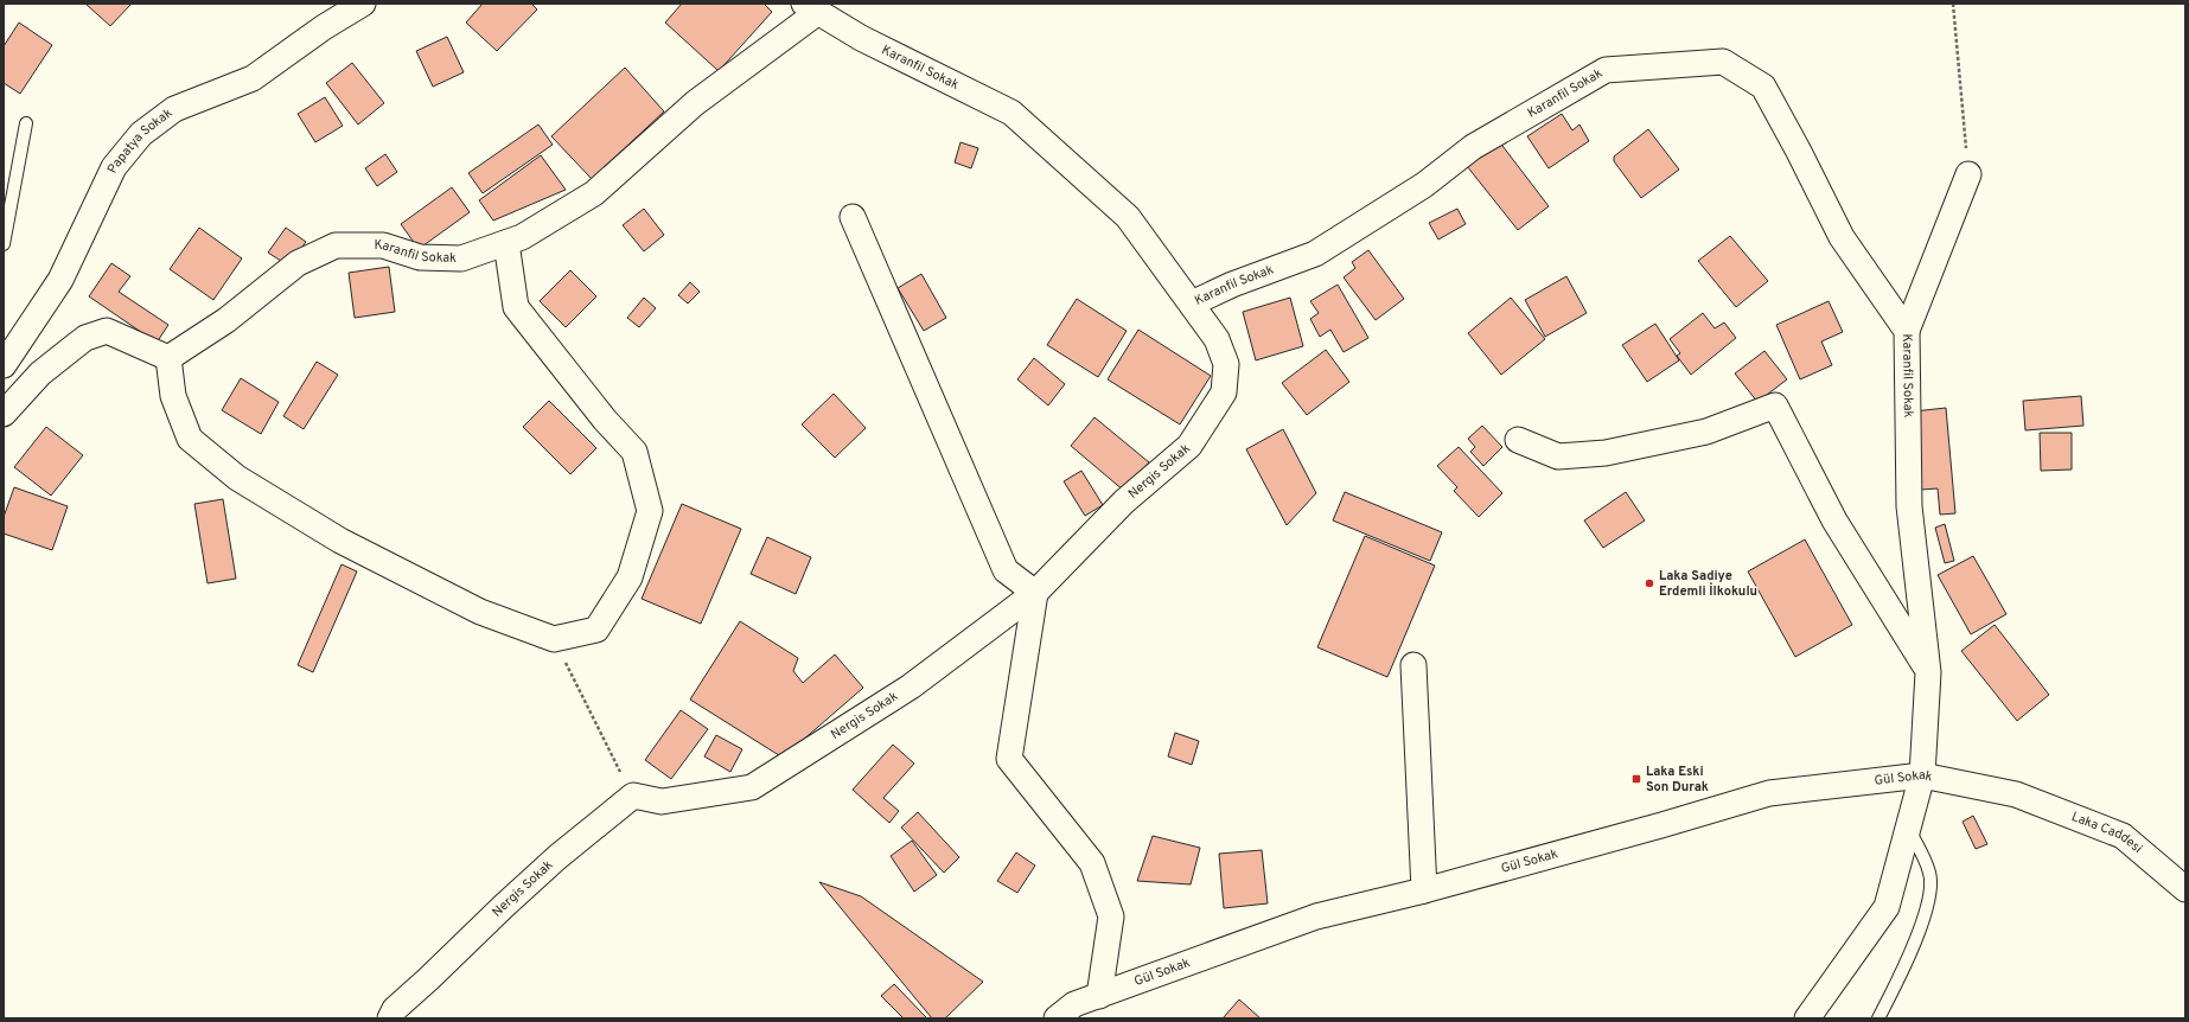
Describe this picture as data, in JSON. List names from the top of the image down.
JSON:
{
  "streets": {
    "street": [
      "Karanfil Sokak",
      "Papatya Sokak",
      "Nergis Sokak",
      "Gül Sokak",
      "Laka Caddesi"
    ]
  },
  "crossings": [
    ["Karanfil Sokak", "Nergis Sokak"],
    ["Karanfil Sokak", "Gül Sokak"],
    ["Gül Sokak", "Laka Caddesi"]
  ],
  "places": {
    "other": ["Laka Sadiye Erdemli İlkokulu"],
    "transit": ["Laka Eski Son Durak"]
  }
}
